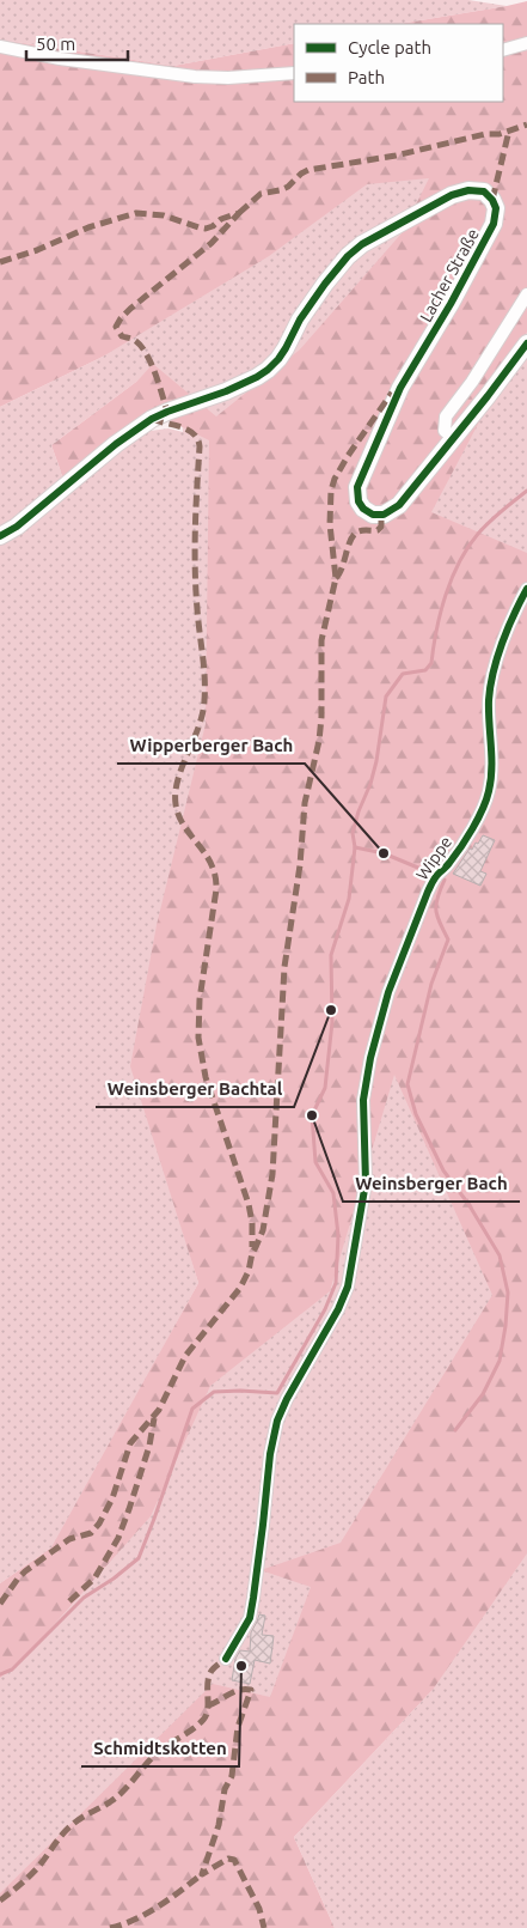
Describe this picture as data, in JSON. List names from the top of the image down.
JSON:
{
  "streets": {
    "street": ["Lacher Straße", "Wippe"]
  },
  "places": [
    "Wipperberger Bach",
    "Weinsberger Bachtal",
    "Weinsberger Bach",
    "Schmidtskotten"
  ],
  "legend": ["Cycle path", "Path"],
  "scale_bar": "50 m"
}
